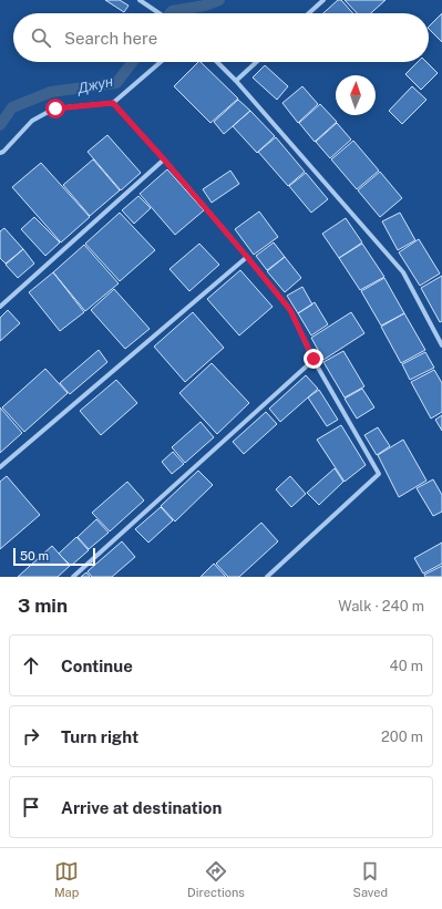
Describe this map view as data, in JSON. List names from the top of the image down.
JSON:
{
  "water": ["Джун"],
  "scale_bar": "50 m",
  "north": "top",
  "page": {
    "search": "Search here",
    "scale": "50 m",
    "heading": ["3 min", "Walk · 240 m"],
    "list": [
      ["Continue", "40 m"],
      ["Turn right", "200 m"],
      "Arrive at destination"
    ],
    "nav": ["Map", "Directions", "Saved"]
  }
}
